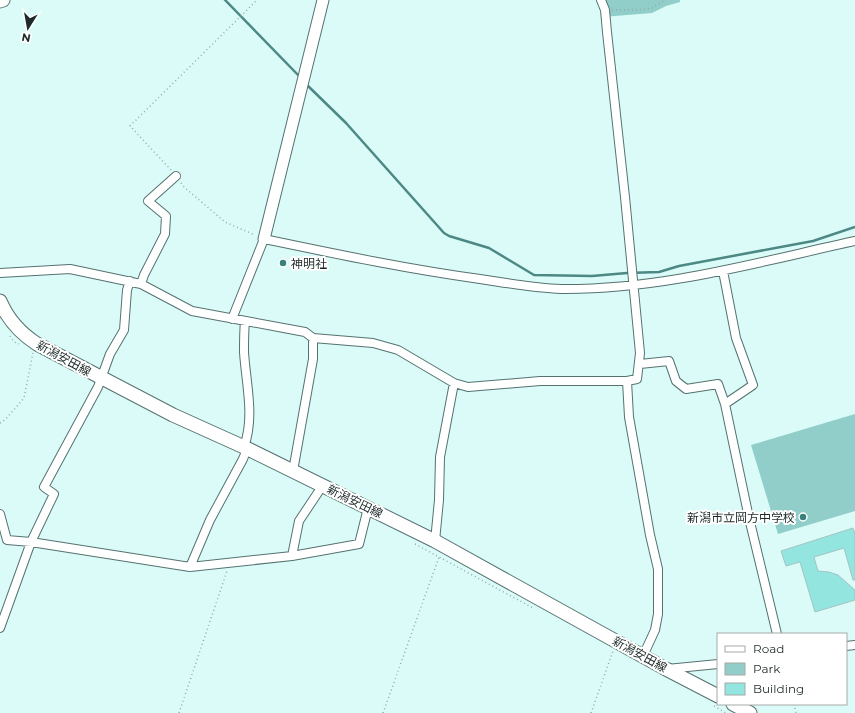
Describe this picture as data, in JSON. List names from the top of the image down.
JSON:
{
  "streets": {
    "main road": ["新潟安田線"]
  },
  "places": ["神明社", "新潟市立岡方中学校"],
  "legend": ["Road", "Park", "Building"],
  "north": "bottom"
}
